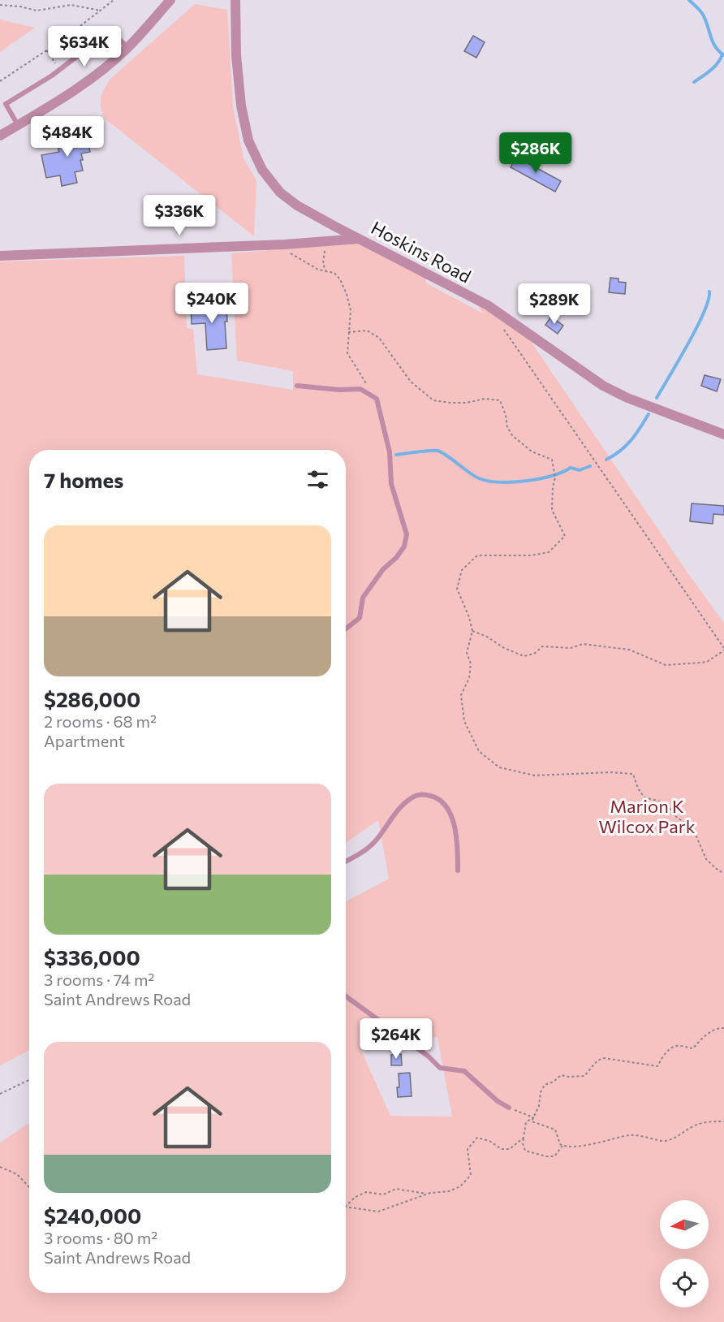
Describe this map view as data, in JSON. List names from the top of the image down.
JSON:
{
  "streets": {
    "street": ["Hoskins Road"]
  },
  "parks": ["Marion K Wilcox Park"],
  "north": "left",
  "page": {
    "price": [
      "$634K",
      "$484K",
      "$286K",
      "$336K",
      "$240K",
      "$289K",
      "$264K"
    ],
    "heading": "7 homes",
    "list": [
      {
        "name": "$286,000",
        "note": "2 rooms · 68 m² · Apartment"
      },
      {
        "name": "$336,000",
        "note": "3 rooms · 74 m² · Saint Andrews Road"
      },
      {
        "name": "$240,000",
        "note": "3 rooms · 80 m² · Saint Andrews Road"
      }
    ]
  }
}
